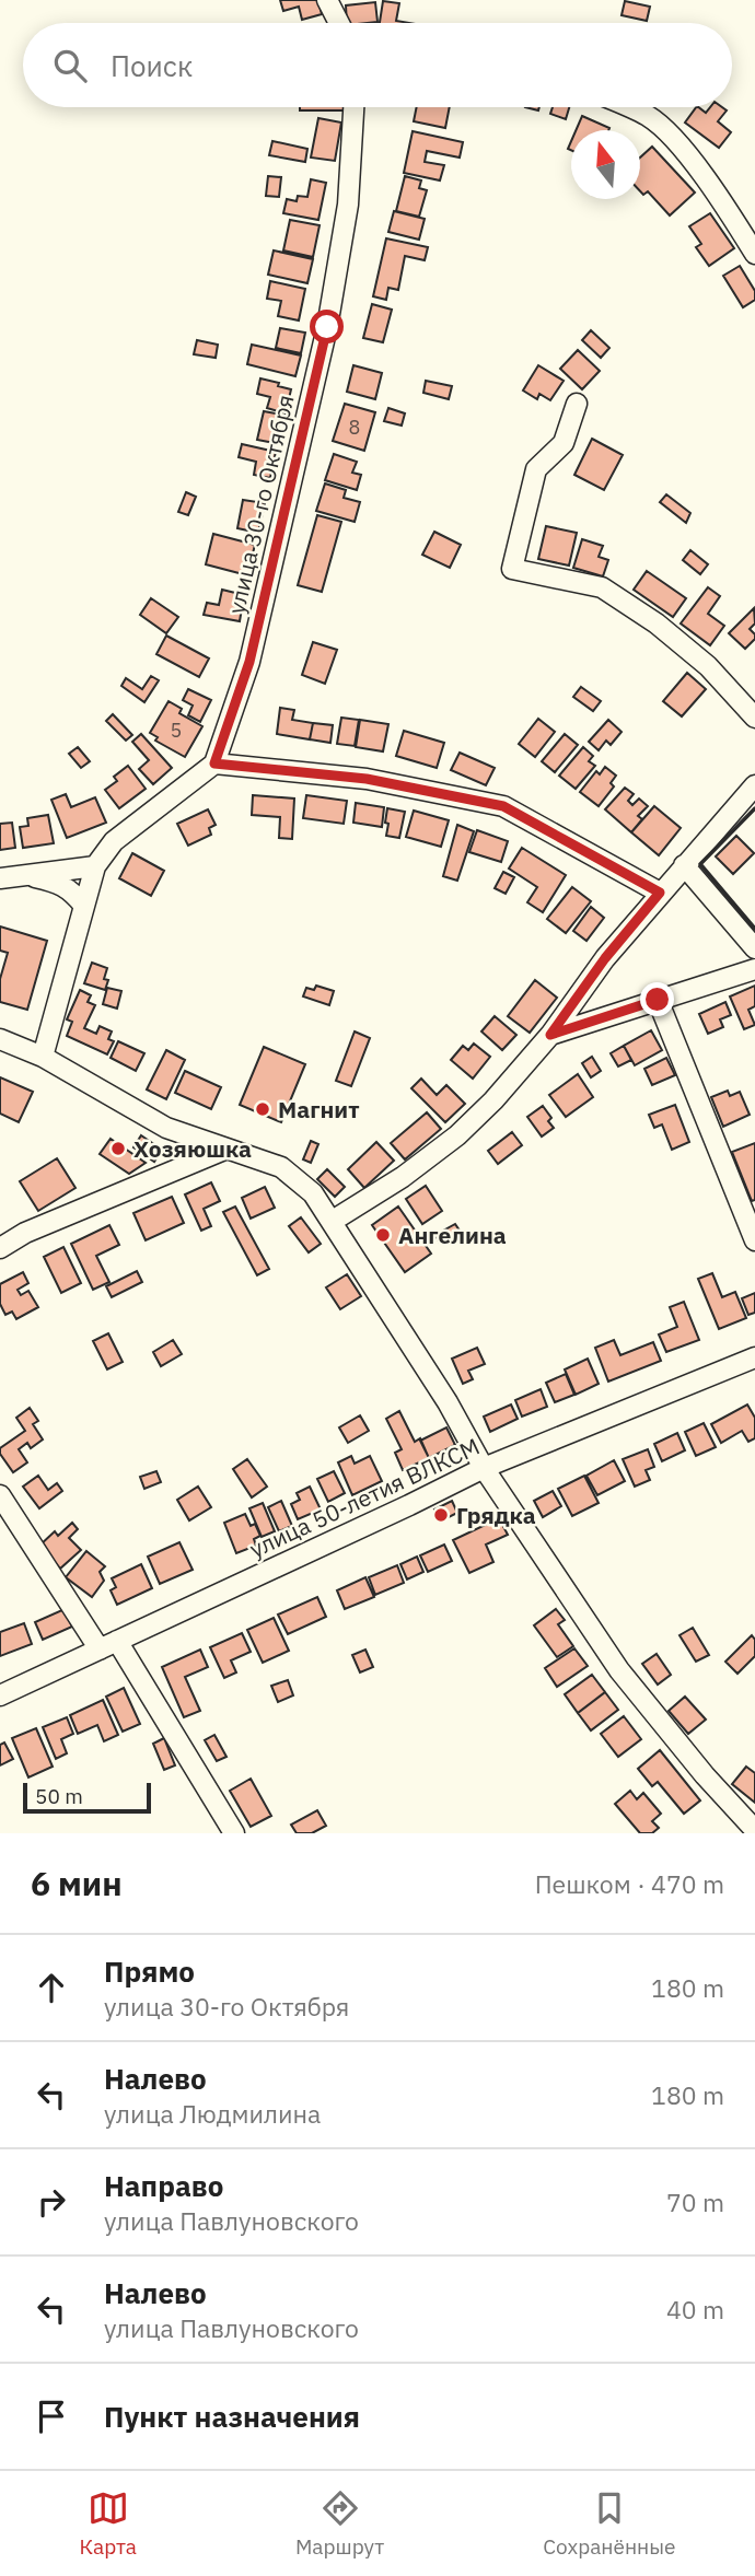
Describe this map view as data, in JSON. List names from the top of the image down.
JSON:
{
  "streets": {
    "street": ["улица 30-го Октября", "улица 50-летия ВЛКСМ"]
  },
  "places": [
    "Магнит",
    "Хозяюшка",
    "Ангелина",
    "Грядка"
  ],
  "house_numbers": ["8", "5"],
  "scale_bar": "50 m",
  "north": "top",
  "page": {
    "search": "Поиск",
    "scale": "50 m",
    "heading": ["6 мин", "Пешком · 470 m"],
    "list": [
      ["Прямо", "улица 30-го Октября", "180 m"],
      ["Налево", "улица Людмилина", "180 m"],
      ["Направо", "улица Павлуновского", "70 m"],
      ["Налево", "улица Павлуновского", "40 m"],
      "Пункт назначения"
    ],
    "nav": ["Карта", "Маршрут", "Сохранённые"]
  }
}
